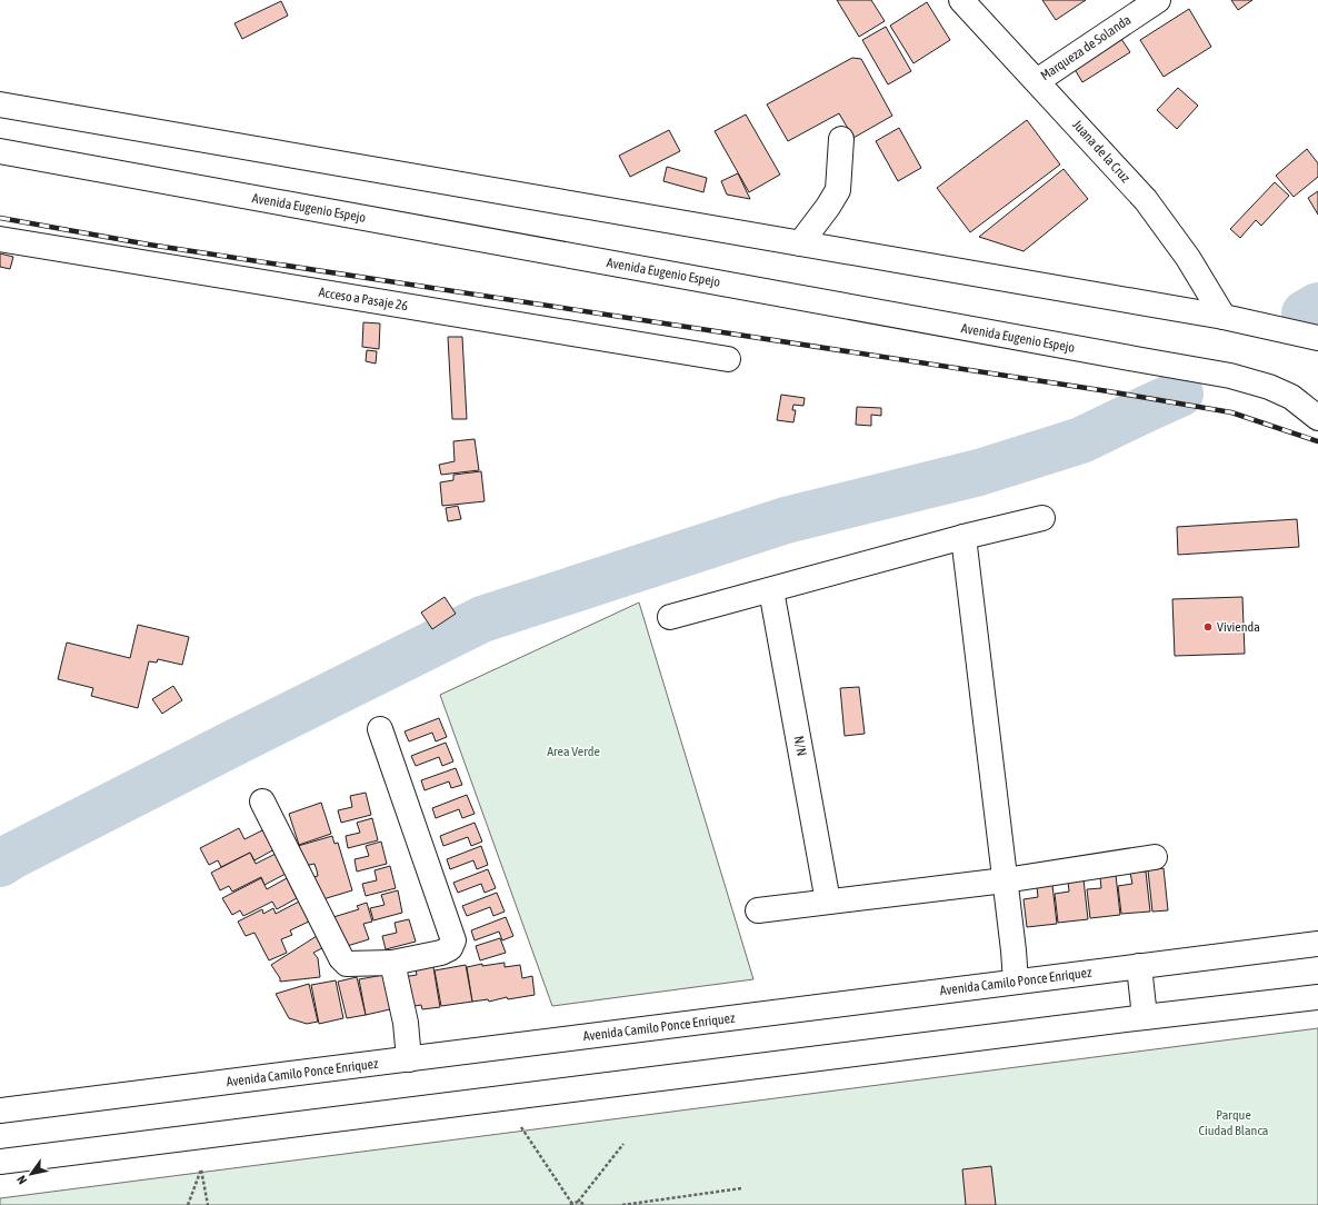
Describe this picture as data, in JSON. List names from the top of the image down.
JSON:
{
  "streets": {
    "main road": [
      "Marqueza de Solanda",
      "Juana de la Cruz",
      "Avenida Eugenio Espejo",
      "Acceso a Pasaje 26",
      "N/N",
      "Avenida Camilo Ponce Enriquez"
    ]
  },
  "crossings": [
    ["Marqueza de Solanda", "Juana de la Cruz"]
  ],
  "parks": ["Area Verde", "Parque Ciudad Blanca"],
  "places": ["Vivienda"],
  "north": "bottom left"
}
